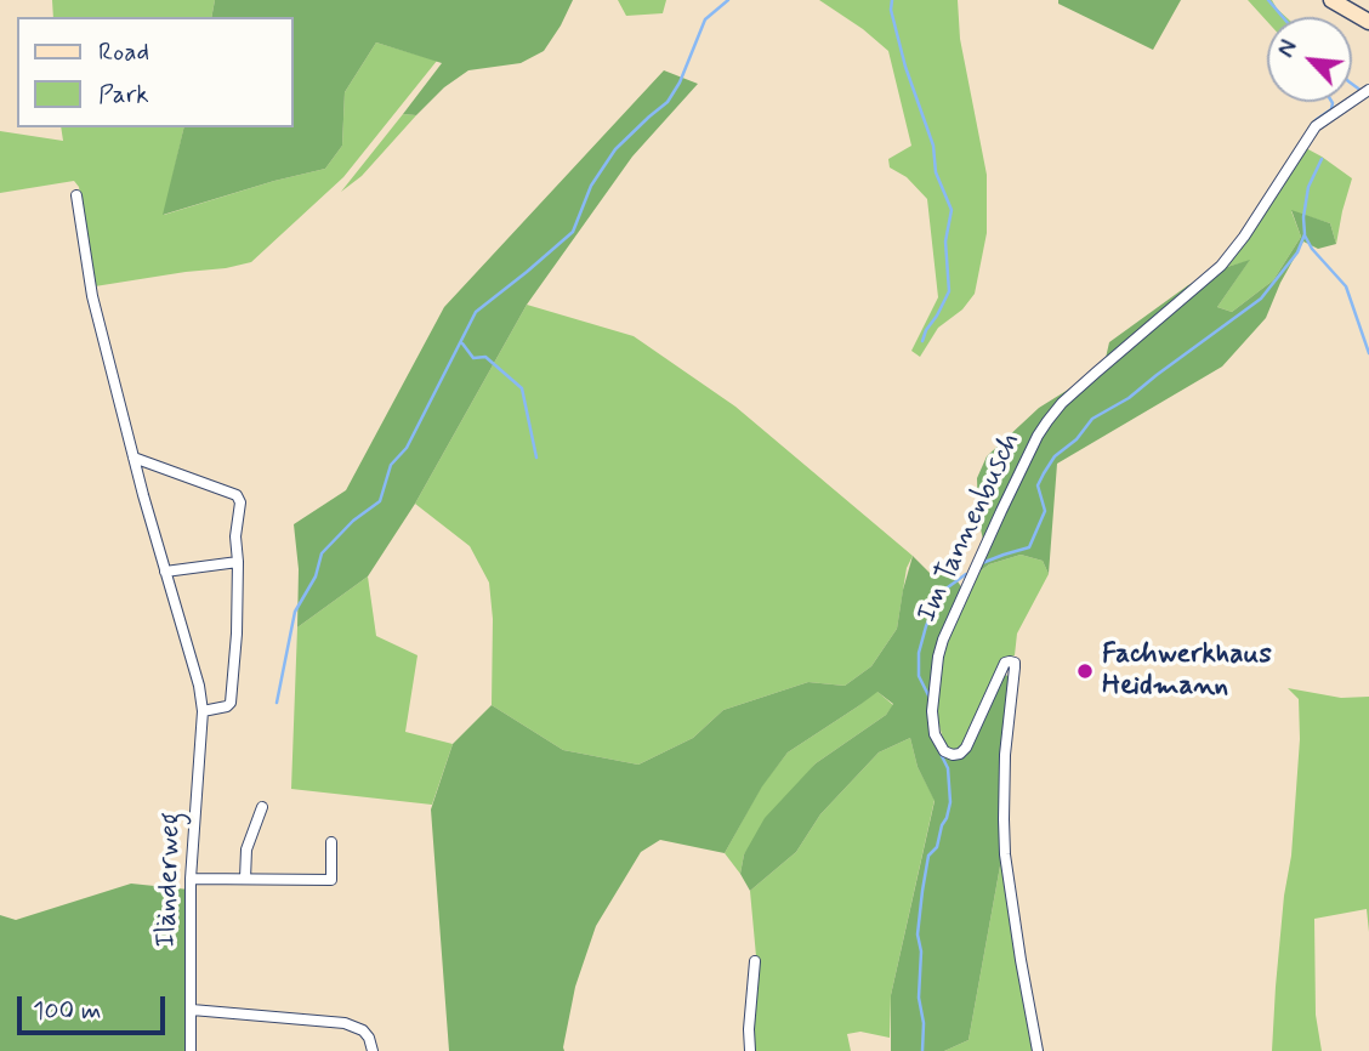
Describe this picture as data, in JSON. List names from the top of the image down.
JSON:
{
  "streets": {
    "street": ["Im Tannenbusch", "Iländerweg"]
  },
  "places": ["Fachwerkhaus Heidmann"],
  "legend": ["Road", "Park"],
  "scale_bar": "100 m",
  "north": "top left"
}
